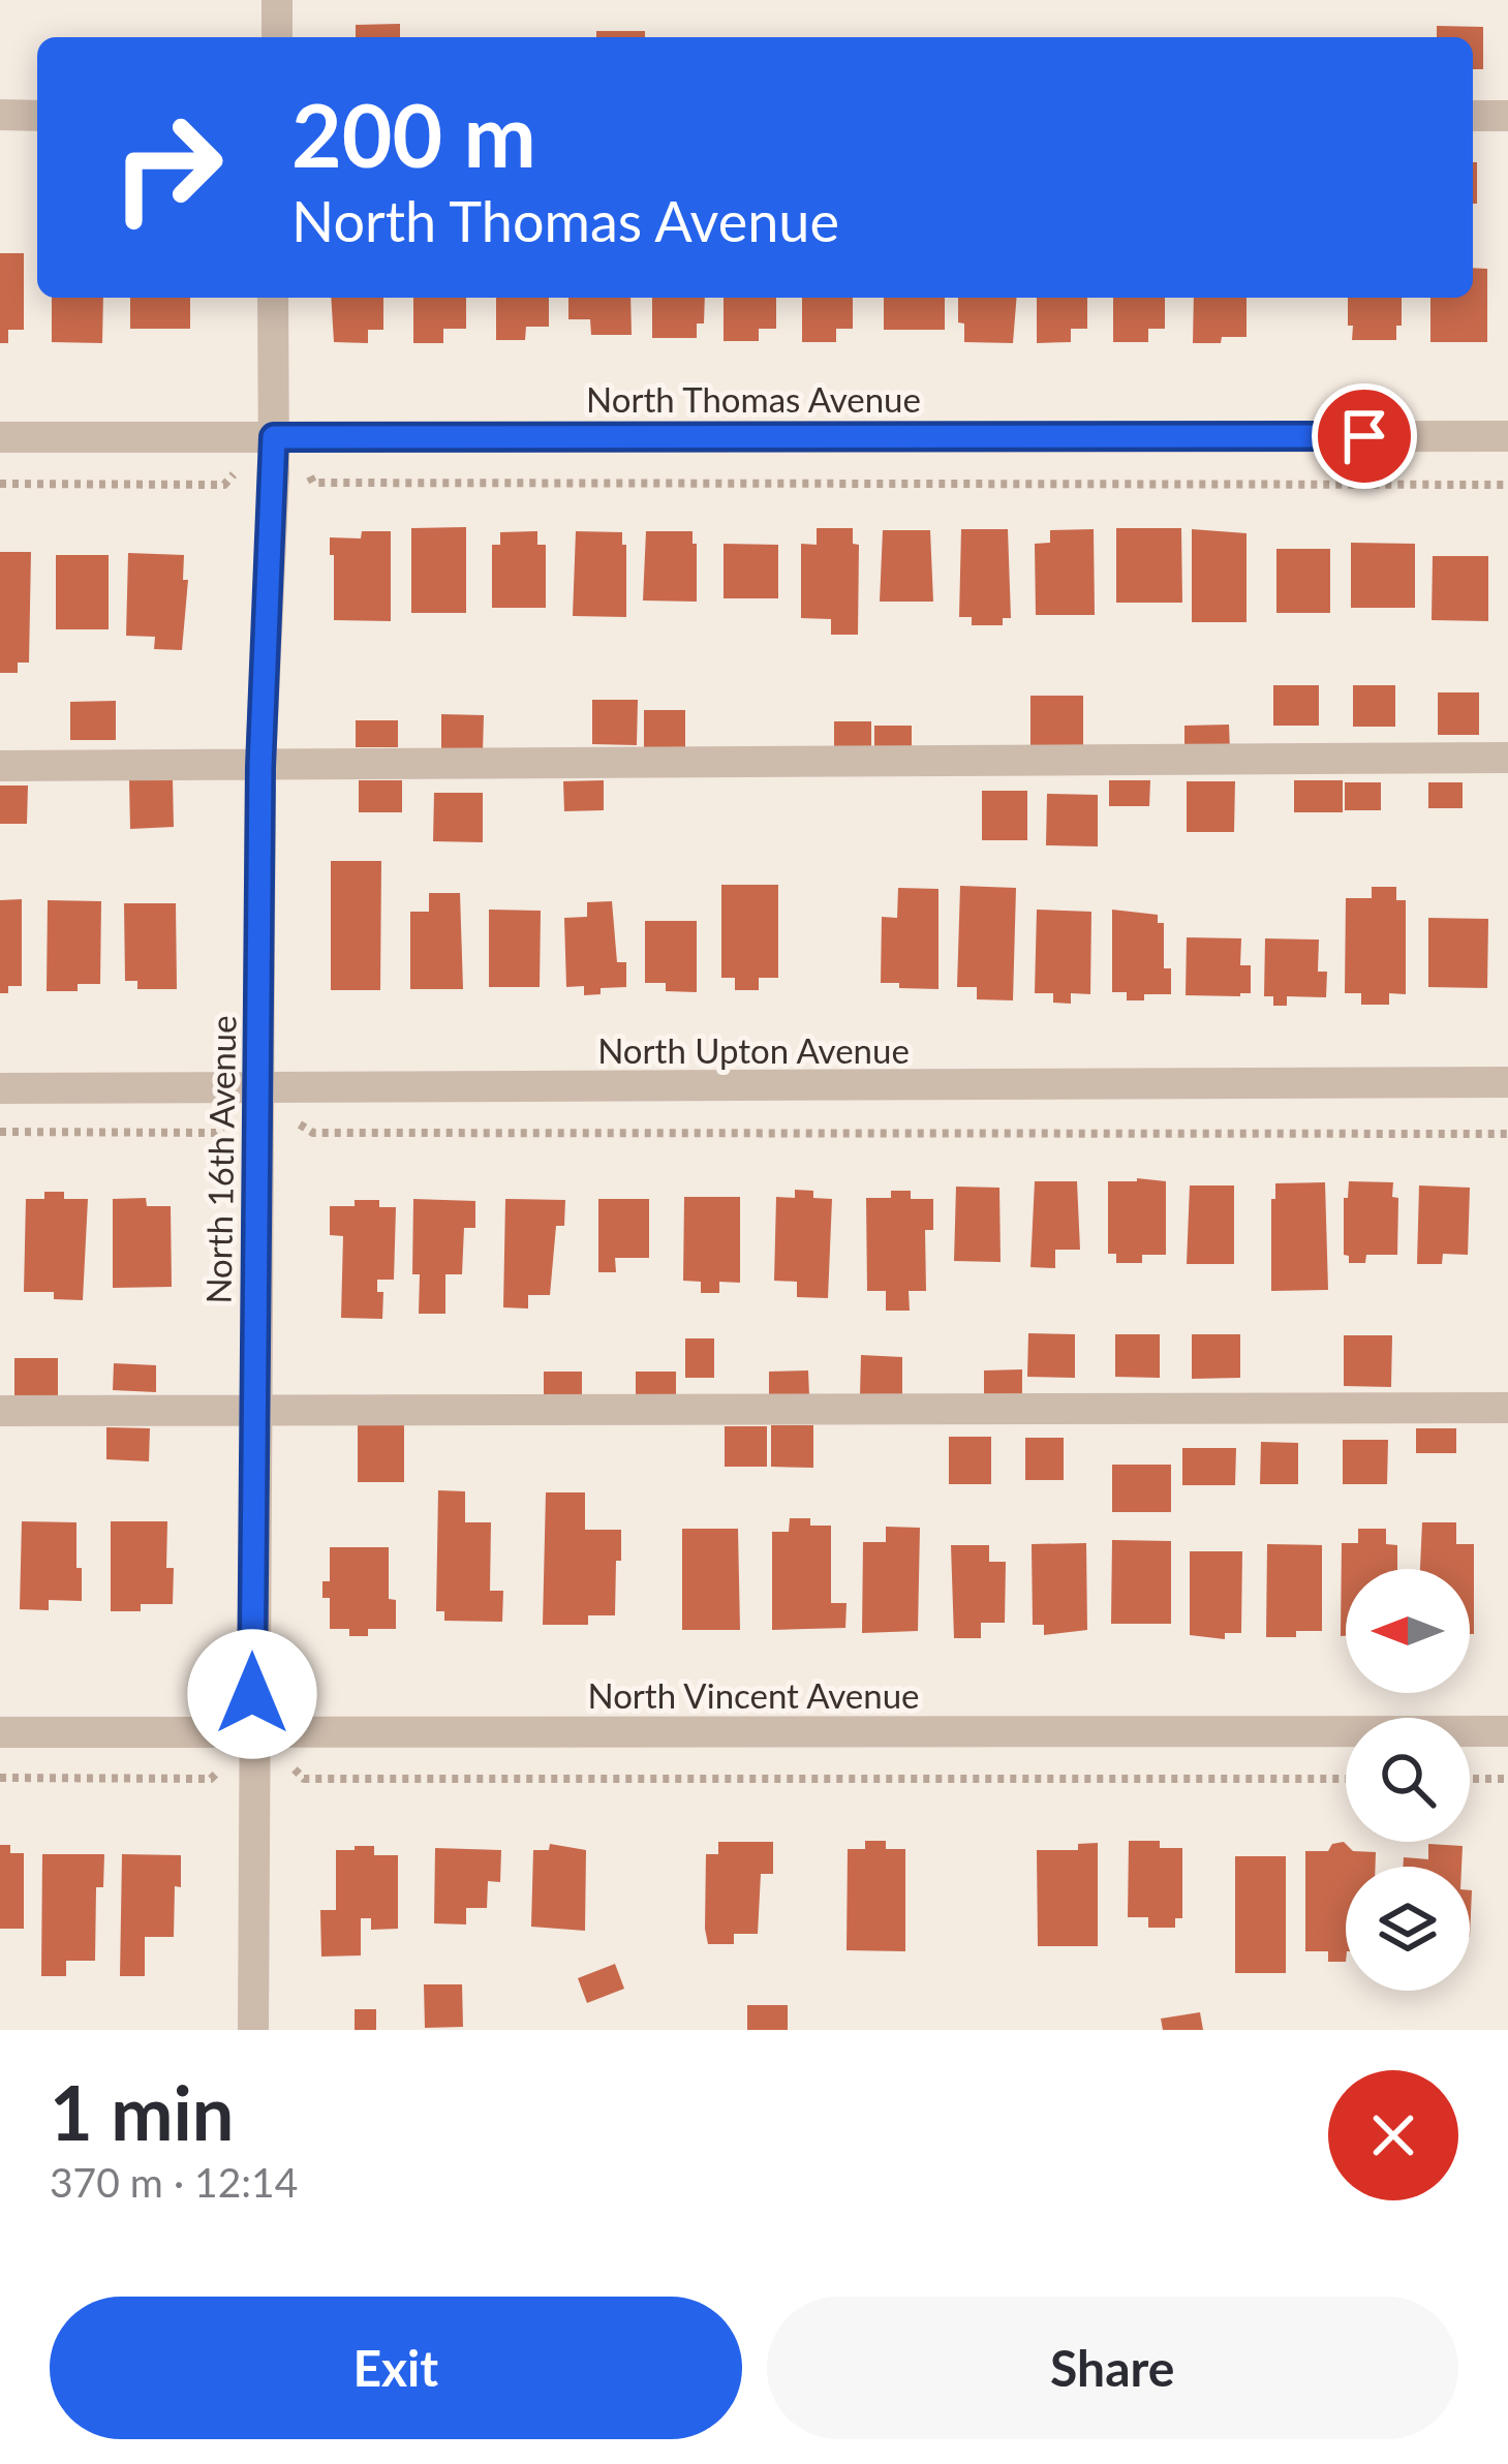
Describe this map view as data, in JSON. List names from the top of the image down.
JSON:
{
  "streets": {
    "street": [
      "North Thomas Avenue",
      "North Upton Avenue",
      "North 16th Avenue",
      "North Vincent Avenue"
    ]
  },
  "crossings": [
    ["North Thomas Avenue", "North 16th Avenue"],
    ["North Upton Avenue", "North 16th Avenue"],
    ["North 16th Avenue", "North Vincent Avenue"]
  ],
  "north": "left",
  "page": {
    "turn": ["200 m", "North Thomas Avenue"],
    "heading": ["1 min", "370 m · 12:14"],
    "buttons": ["Exit", "Share"]
  }
}
